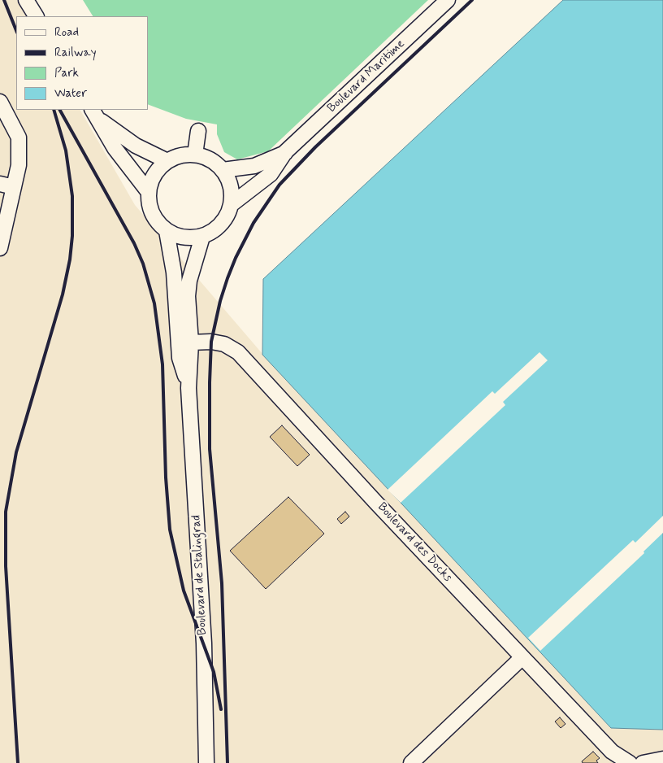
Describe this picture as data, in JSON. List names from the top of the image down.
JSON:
{
  "streets": {
    "street": ["Boulevard Maritime", "Boulevard des Docks", "Boulevard de Stalingrad"]
  },
  "crossings": [
    ["Boulevard Maritime", "Boulevard de Stalingrad"],
    ["Boulevard des Docks", "Boulevard de Stalingrad"]
  ],
  "legend": [
    "Road",
    "Railway",
    "Park",
    "Water"
  ]
}
